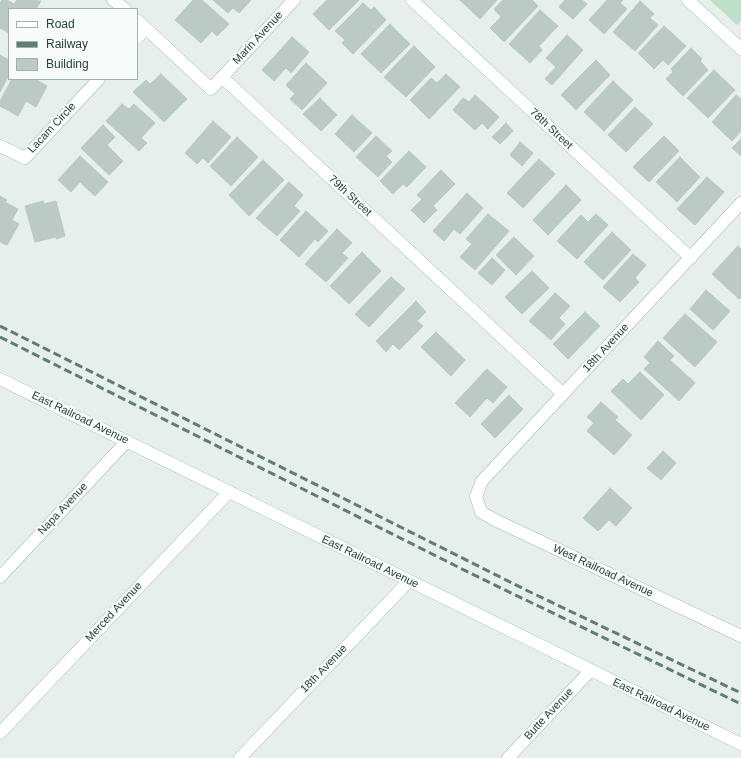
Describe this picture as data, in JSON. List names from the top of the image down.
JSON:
{
  "streets": {
    "street": [
      "Marin Avenue",
      "Lacam Circle",
      "78th Street",
      "79th Street",
      "18th Avenue",
      "East Railroad Avenue",
      "Napa Avenue",
      "West Railroad Avenue",
      "Merced Avenue",
      "Butte Avenue"
    ]
  },
  "crossings": [
    ["Marin Avenue", "79th Street"],
    ["78th Street", "18th Avenue"],
    ["79th Street", "18th Avenue"],
    ["18th Avenue", "East Railroad Avenue"],
    ["18th Avenue", "West Railroad Avenue"],
    ["East Railroad Avenue", "Napa Avenue"],
    ["East Railroad Avenue", "Merced Avenue"],
    ["East Railroad Avenue", "Butte Avenue"]
  ],
  "legend": ["Road", "Railway", "Building"]
}
